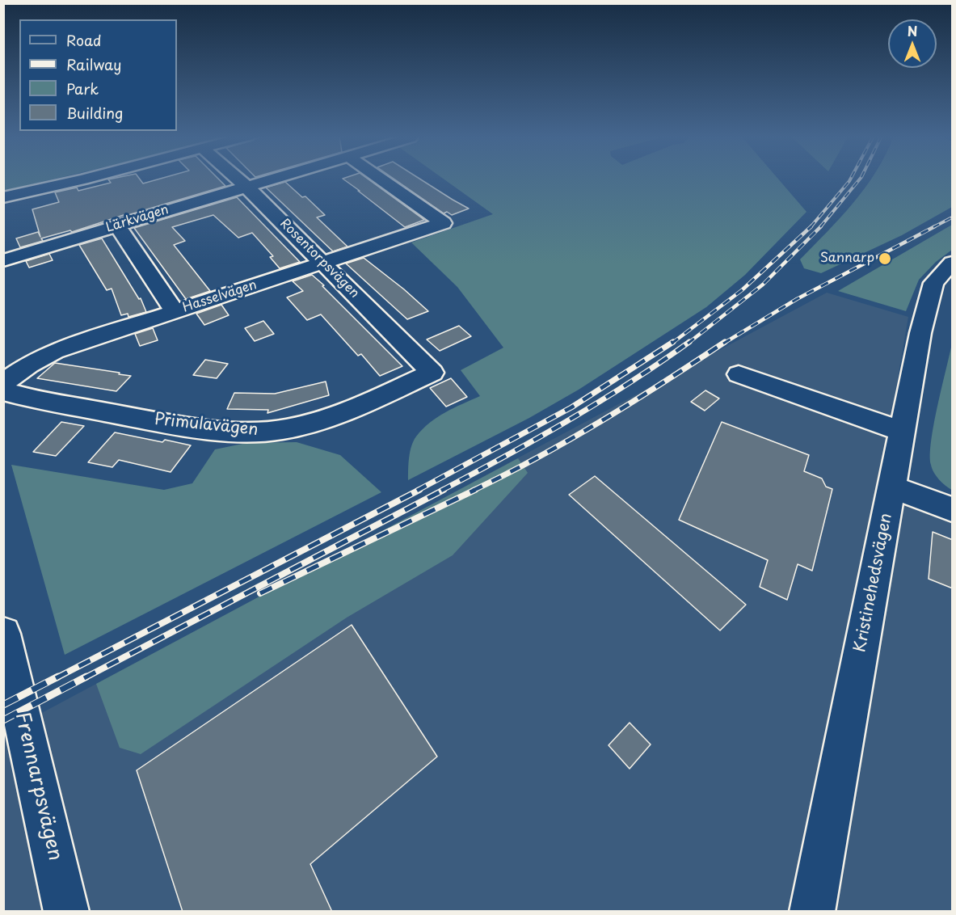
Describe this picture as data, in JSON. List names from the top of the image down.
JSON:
{
  "streets": {
    "street": [
      "Lärkvägen",
      "Rosentorpsvägen",
      "Hasselvägen",
      "Primulavägen",
      "Kristinehedsvägen",
      "Frennarpsvägen"
    ]
  },
  "crossings": [
    ["Lärkvägen", "Rosentorpsvägen"],
    ["Rosentorpsvägen", "Hasselvägen"],
    ["Rosentorpsvägen", "Primulavägen"],
    ["Hasselvägen", "Primulavägen"]
  ],
  "places": ["Sannarp"],
  "legend": [
    "Road",
    "Railway",
    "Park",
    "Building"
  ],
  "north": "top"
}
